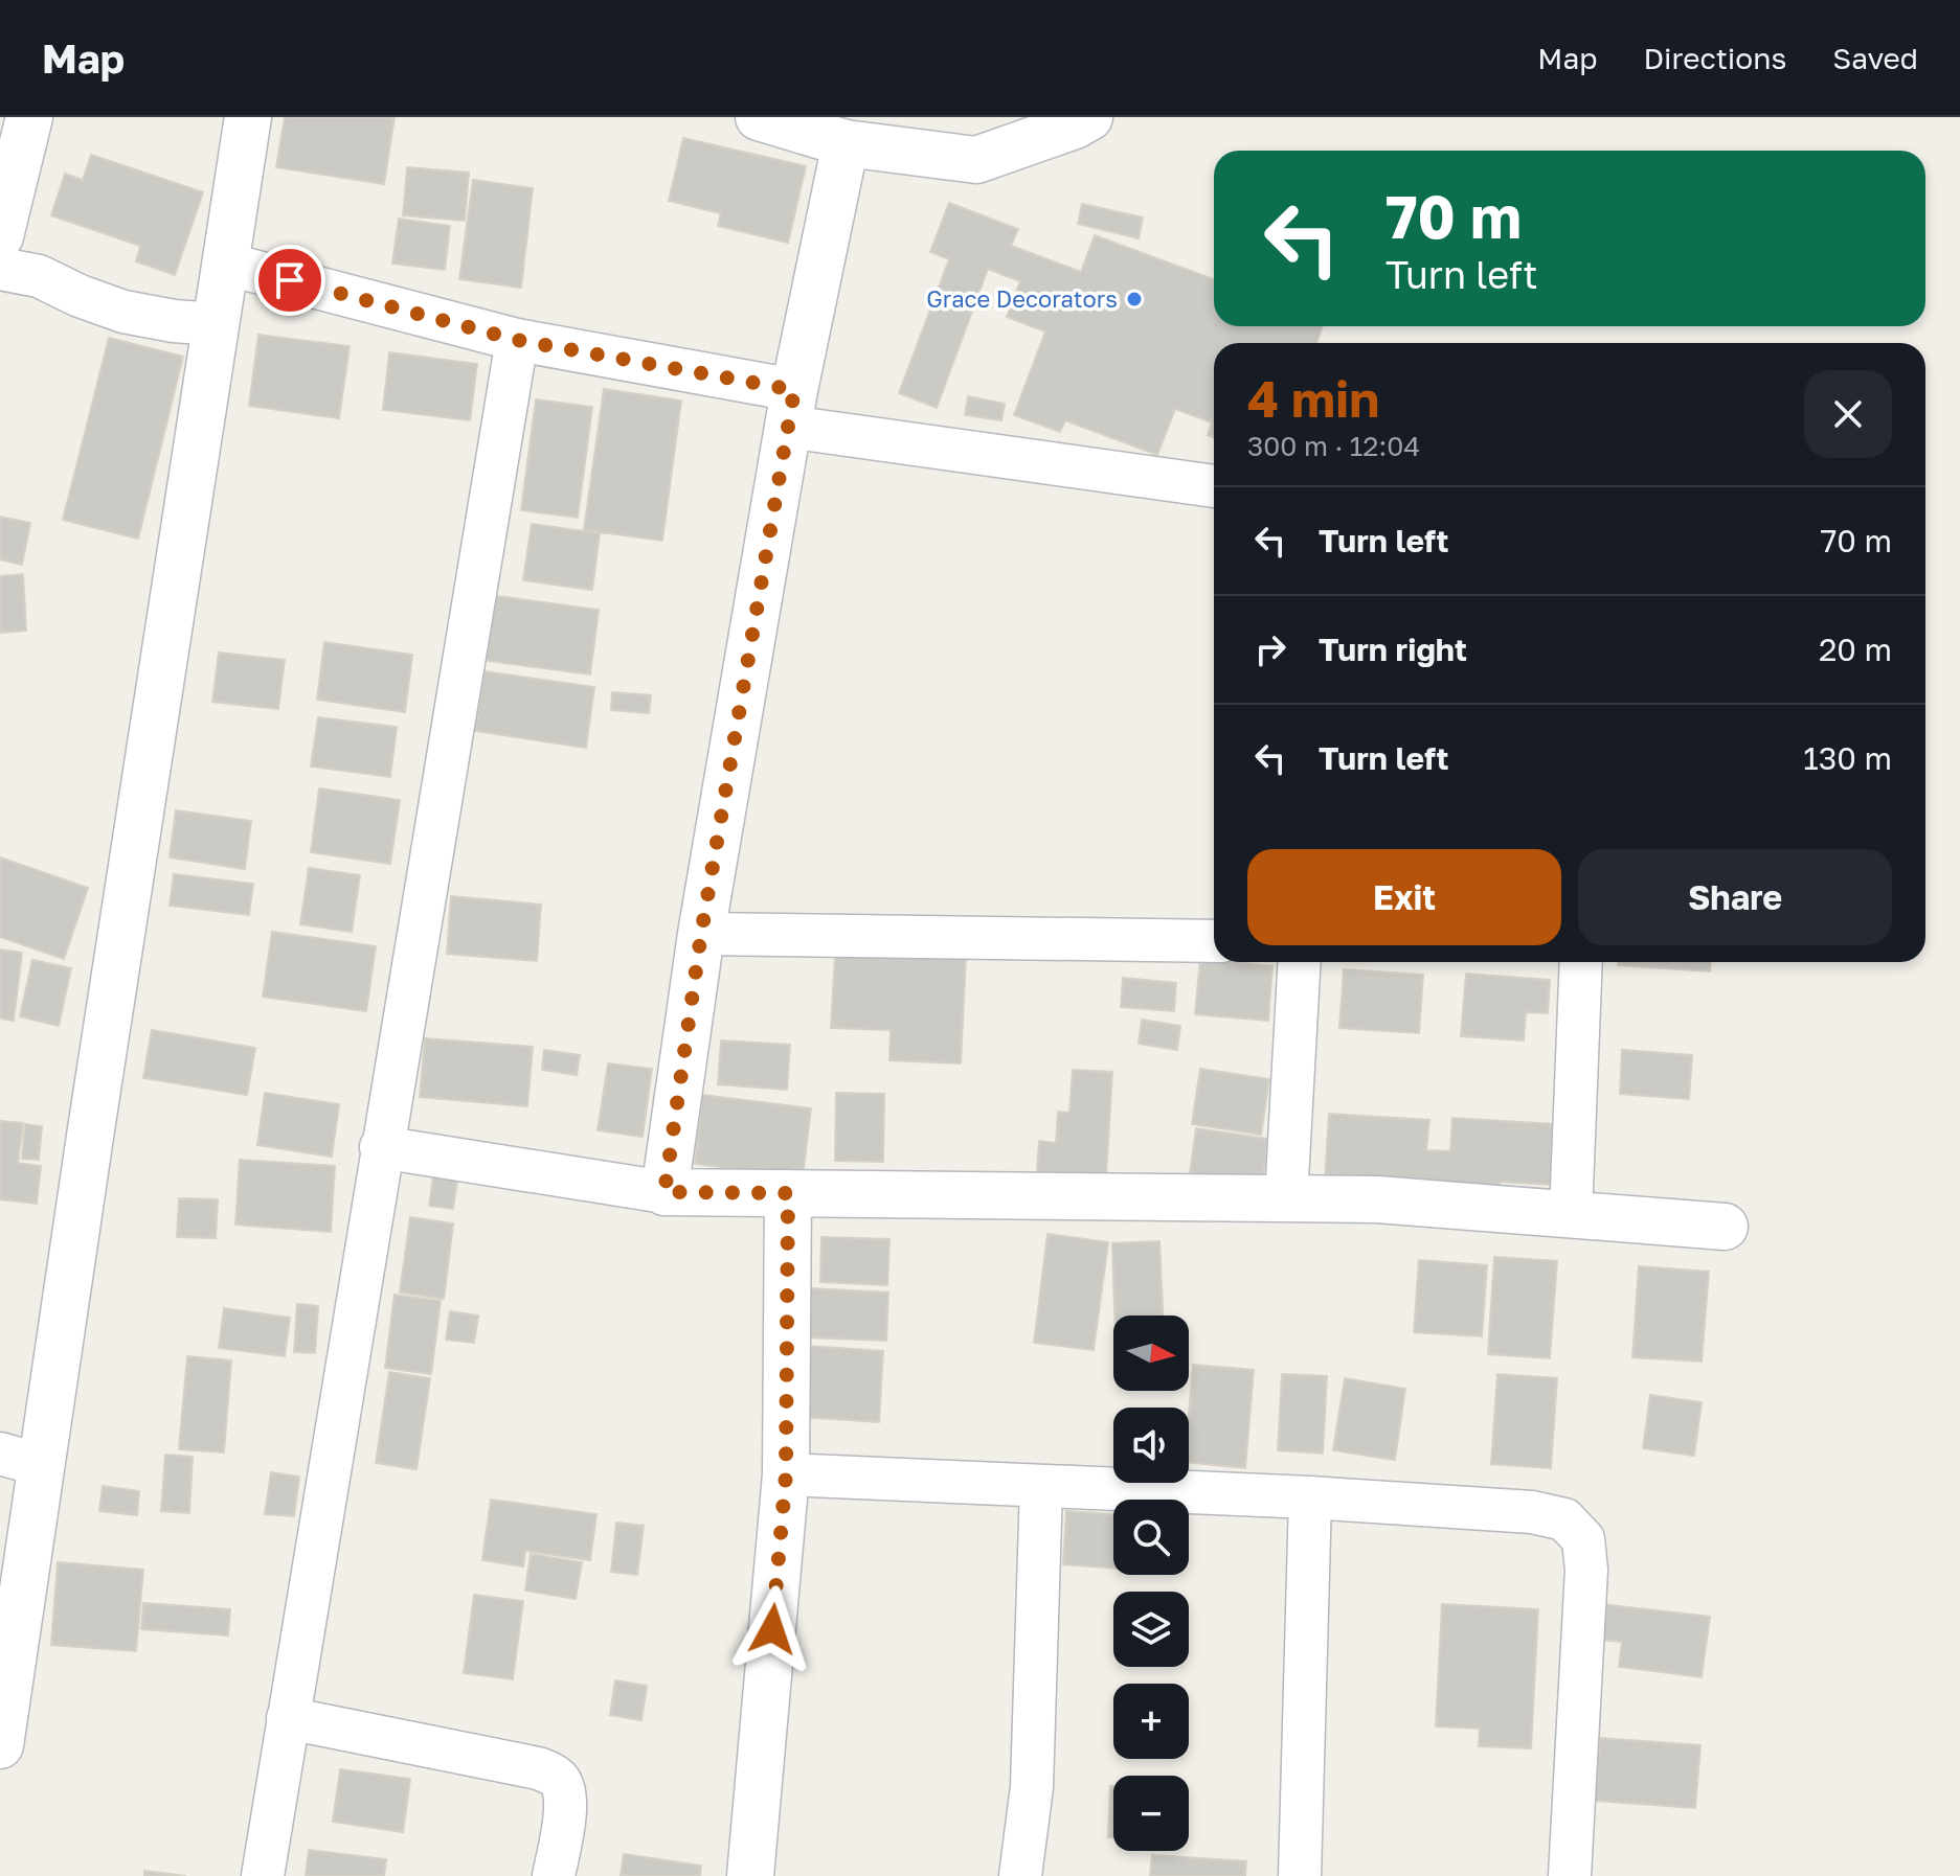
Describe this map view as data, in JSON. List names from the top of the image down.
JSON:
{
  "places": ["Grace Decorators"],
  "north": "right",
  "page": {
    "header": "Map",
    "nav": ["Map", "Directions", "Saved"],
    "turn": ["70 m", "Turn left"],
    "heading": ["4 min", "300 m · 12:04"],
    "list": [
      {
        "name": "Turn left",
        "value": "70 m"
      },
      {
        "name": "Turn right",
        "value": "20 m"
      },
      {
        "name": "Turn left",
        "value": "130 m"
      }
    ],
    "buttons": ["Exit", "Share"],
    "map_buttons": ["+", "−"]
  }
}
